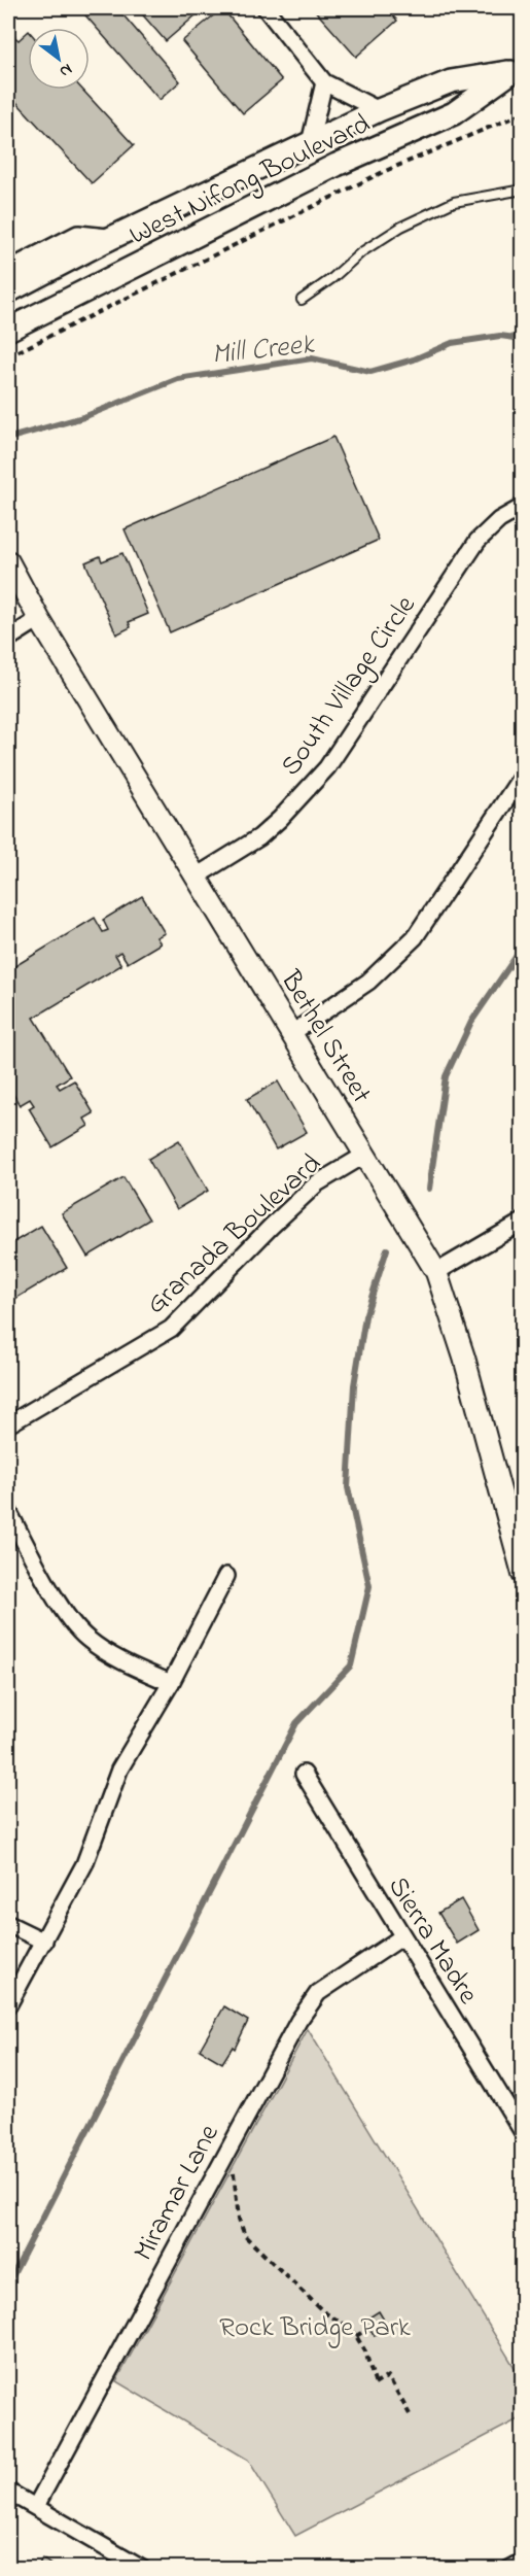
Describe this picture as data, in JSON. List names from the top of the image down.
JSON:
{
  "streets": {
    "main road": ["West Nifong Boulevard"],
    "street": [
      "South Village Circle",
      "Bethel Street",
      "Granada Boulevard",
      "Sierra Madre",
      "Miramar Lane"
    ]
  },
  "crossings": [
    ["South Village Circle", "Bethel Street"],
    ["Bethel Street", "Granada Boulevard"],
    ["Sierra Madre", "Miramar Lane"]
  ],
  "water": ["Mill Creek"],
  "parks": ["Rock Bridge Park"],
  "north": "bottom right"
}
